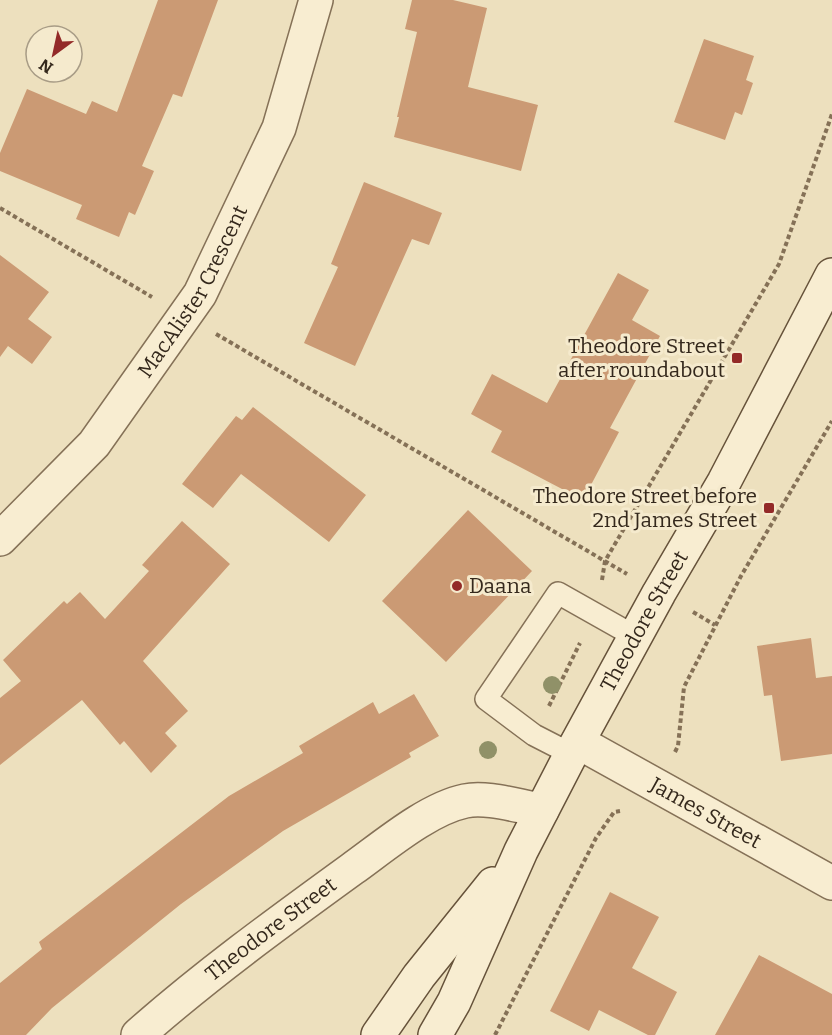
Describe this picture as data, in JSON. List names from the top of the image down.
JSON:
{
  "streets": {
    "street": ["MacAlister Crescent", "Theodore Street", "James Street"]
  },
  "crossings": [
    ["Theodore Street", "James Street"]
  ],
  "places": {
    "transit": ["Theodore Street after roundabout", "Theodore Street before 2nd James Street"],
    "other": ["Daana"]
  },
  "north": "bottom left"
}
